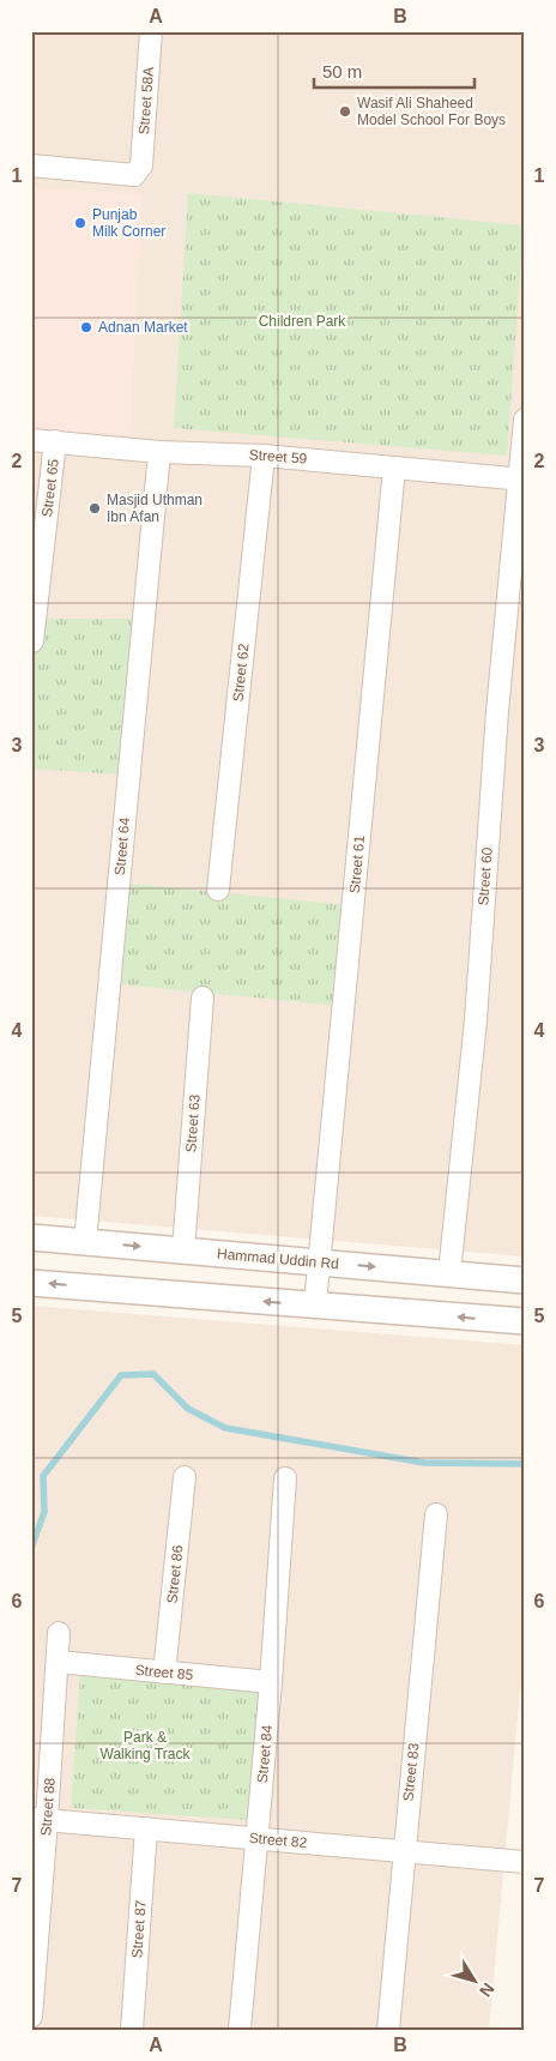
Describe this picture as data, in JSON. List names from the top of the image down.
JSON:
{
  "streets": {
    "street": [
      "Street 58A",
      "Street 59",
      "Street 65",
      "Street 62",
      "Street 64",
      "Street 61",
      "Street 60",
      "Street 63",
      "Hammad Uddin Rd",
      "Street 86",
      "Street 85",
      "Street 84",
      "Street 83",
      "Street 88",
      "Street 82",
      "Street 87"
    ]
  },
  "crossings": [
    ["Street 59", "Street 65"],
    ["Street 59", "Street 62"],
    ["Street 59", "Street 64"],
    ["Street 59", "Street 61"],
    ["Street 59", "Street 60"],
    ["Street 64", "Hammad Uddin Rd"],
    ["Street 61", "Hammad Uddin Rd"],
    ["Street 60", "Hammad Uddin Rd"],
    ["Street 63", "Hammad Uddin Rd"],
    ["Street 86", "Street 85"],
    ["Street 85", "Street 84"],
    ["Street 85", "Street 88"],
    ["Street 84", "Street 82"],
    ["Street 83", "Street 82"],
    ["Street 88", "Street 82"],
    ["Street 82", "Street 87"]
  ],
  "parks": ["Children Park", "Park & Walking Track"],
  "places": [
    "Wasif Ali Shaheed Model School For Boys",
    "Punjab Milk Corner",
    "Adnan Market",
    "Masjid Uthman Ibn Afan"
  ],
  "scale_bar": "50 m",
  "north": "bottom right",
  "grid": {
    "columns": ["A", "B"],
    "rows": [
      "1",
      "2",
      "3",
      "4",
      "5",
      "6",
      "7"
    ]
  }
}
